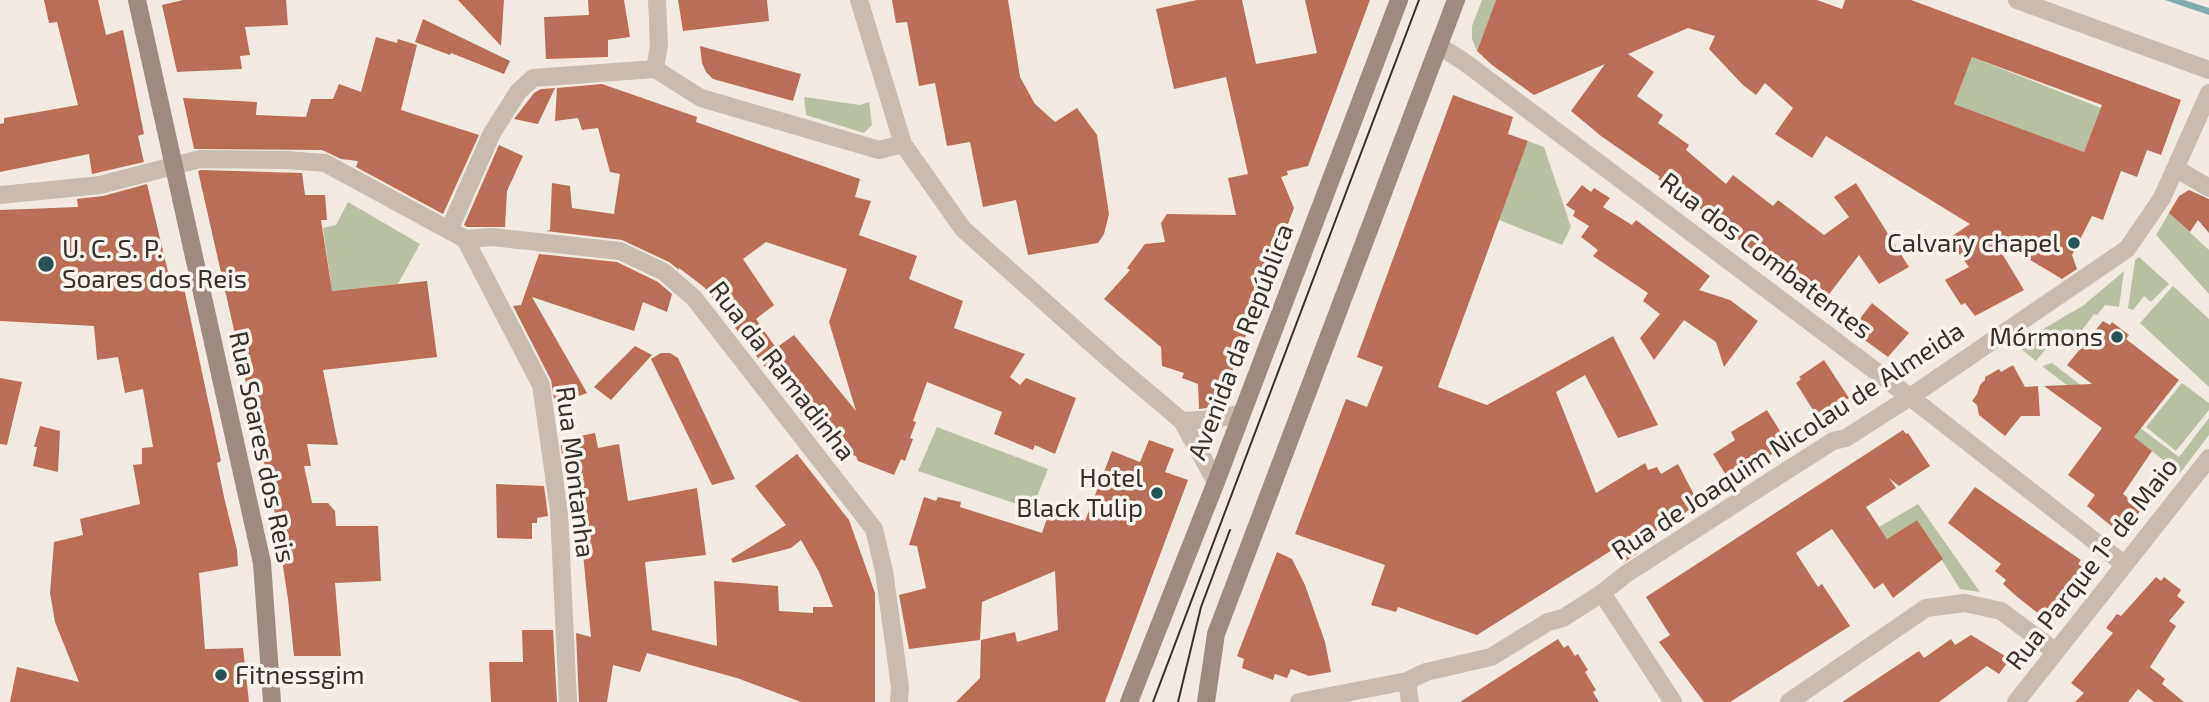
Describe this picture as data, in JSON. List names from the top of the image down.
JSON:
{
  "streets": {
    "main road": ["Avenida da República", "Rua Soares dos Reis"],
    "street": [
      "Rua dos Combatentes",
      "Rua da Ramadinha",
      "Rua de Joaquim Nicolau de Almeida",
      "Rua Montanha",
      "Rua Parque 1º de Maio"
    ]
  },
  "crossings": [
    ["Rua dos Combatentes", "Rua de Joaquim Nicolau de Almeida"],
    ["Rua dos Combatentes", "Rua Parque 1º de Maio"],
    ["Rua da Ramadinha", "Rua Montanha"]
  ],
  "places": [
    "Calvary chapel",
    "U. C. S. P. Soares dos Reis",
    "Mórmons",
    "Hotel Black Tulip",
    "Fitnessgim"
  ]
}
